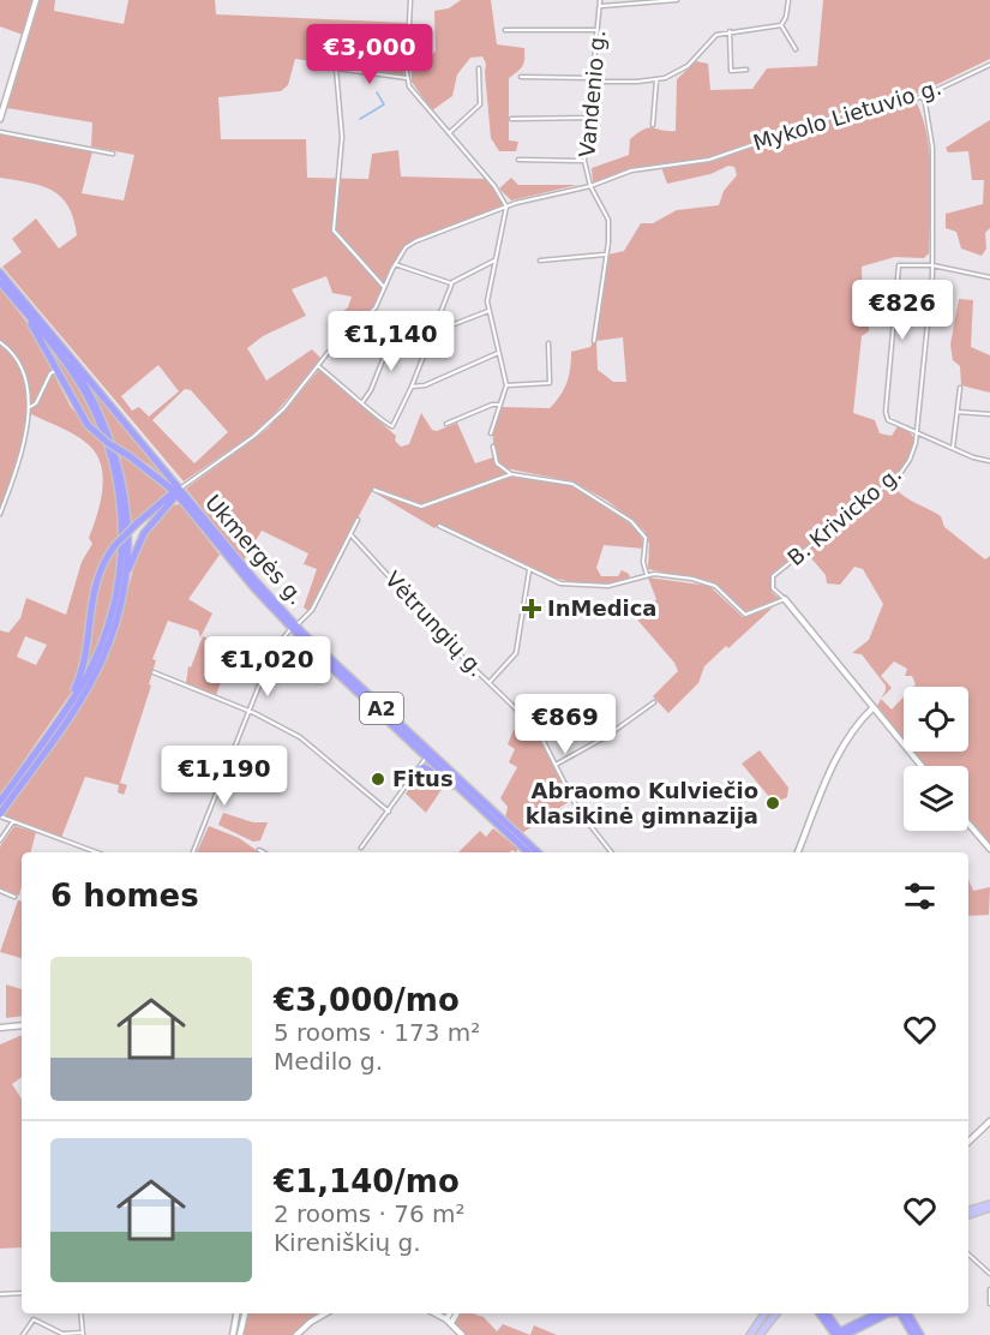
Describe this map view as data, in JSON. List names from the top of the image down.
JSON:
{
  "streets": {
    "highway": ["Ukmergės g.", "A2"],
    "street": [
      "Vandenio g.",
      "Mykolo Lietuvio g.",
      "B. Krivicko g.",
      "Vėtrungių g."
    ]
  },
  "crossings": [
    ["Vandenio g.", "Mykolo Lietuvio g."],
    ["Mykolo Lietuvio g.", "B. Krivicko g."],
    ["Mykolo Lietuvio g.", "Ukmergės g."],
    ["Mykolo Lietuvio g.", "A2"],
    ["Ukmergės g.", "A2"]
  ],
  "places": {
    "health": ["InMedica"],
    "other": ["Fitus", "Abraomo Kulviečio klasikinė gimnazija"]
  },
  "page": {
    "price": [
      "€3,000",
      "€826",
      "€1,140",
      "€1,020",
      "€869",
      "€1,190"
    ],
    "heading": "6 homes",
    "list": [
      {
        "name": "€3,000/mo",
        "note": "5 rooms · 173 m² · Medilo g."
      },
      {
        "name": "€1,140/mo",
        "note": "2 rooms · 76 m² · Kireniškių g."
      }
    ]
  }
}
